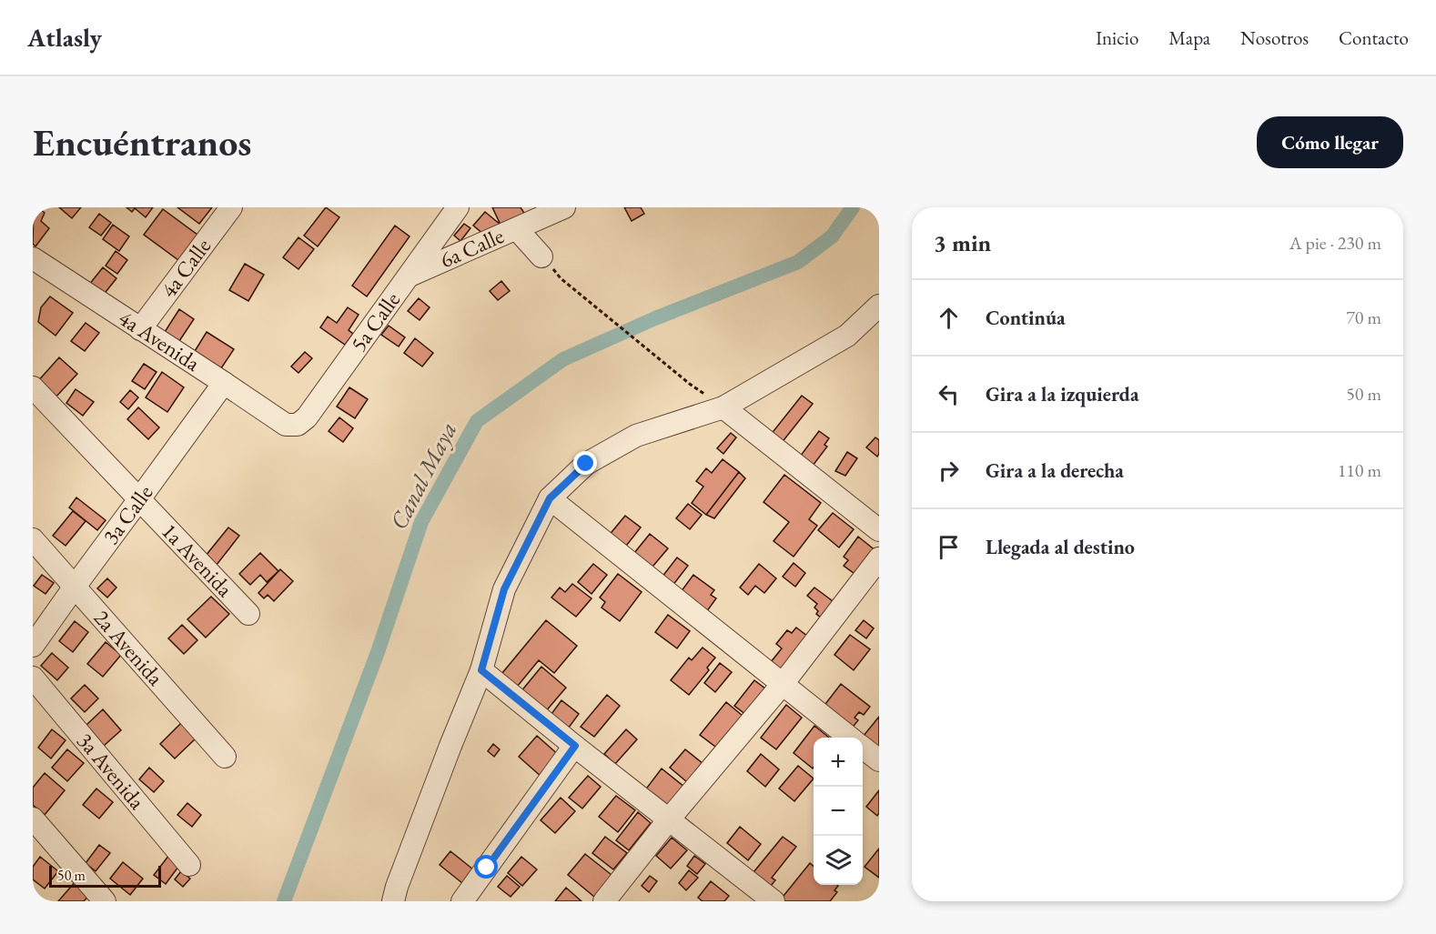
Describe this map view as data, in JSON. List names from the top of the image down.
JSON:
{
  "streets": {
    "street": [
      "6a Calle",
      "4a Calle",
      "5a Calle",
      "4a Avenida",
      "3a Calle",
      "1a Avenida",
      "2a Avenida",
      "3a Avenida"
    ]
  },
  "crossings": [
    ["6a Calle", "5a Calle"],
    ["4a Calle", "4a Avenida"],
    ["5a Calle", "4a Avenida"],
    ["4a Avenida", "3a Calle"],
    ["3a Calle", "1a Avenida"],
    ["3a Calle", "2a Avenida"]
  ],
  "water": ["Canal Maya"],
  "scale_bar": "50 m",
  "page": {
    "header": "Atlasly",
    "nav": [
      "Inicio",
      "Mapa",
      "Nosotros",
      "Contacto"
    ],
    "buttons": "Cómo llegar",
    "title": "Encuéntranos",
    "heading": ["3 min", "A pie · 230 m"],
    "list": [
      ["Continúa", "70 m"],
      ["Gira a la izquierda", "50 m"],
      ["Gira a la derecha", "110 m"],
      "Llegada al destino"
    ],
    "map_buttons": ["+", "−"],
    "scale": "50 m"
  }
}
